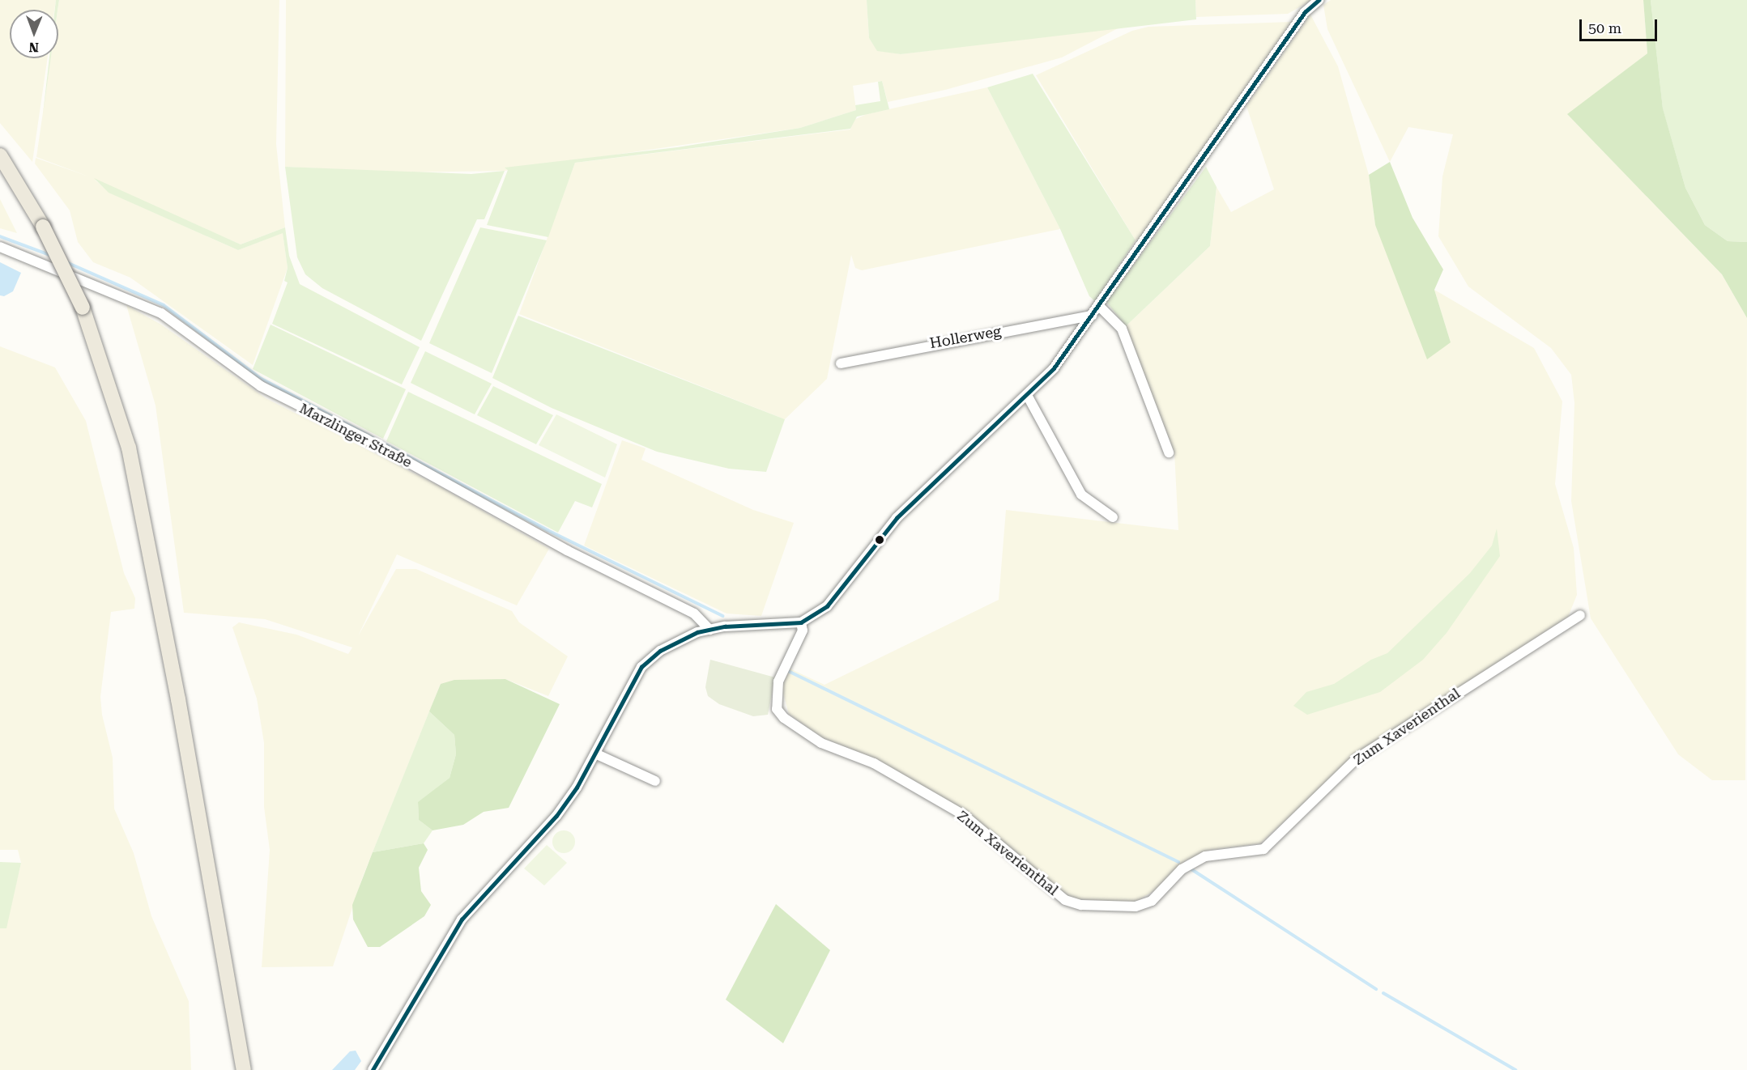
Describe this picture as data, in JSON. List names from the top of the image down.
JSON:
{
  "streets": {
    "street": ["Hollerweg", "Marzlinger Straße", "Zum Xaverienthal"]
  },
  "scale_bar": "50 m",
  "north": "bottom"
}
